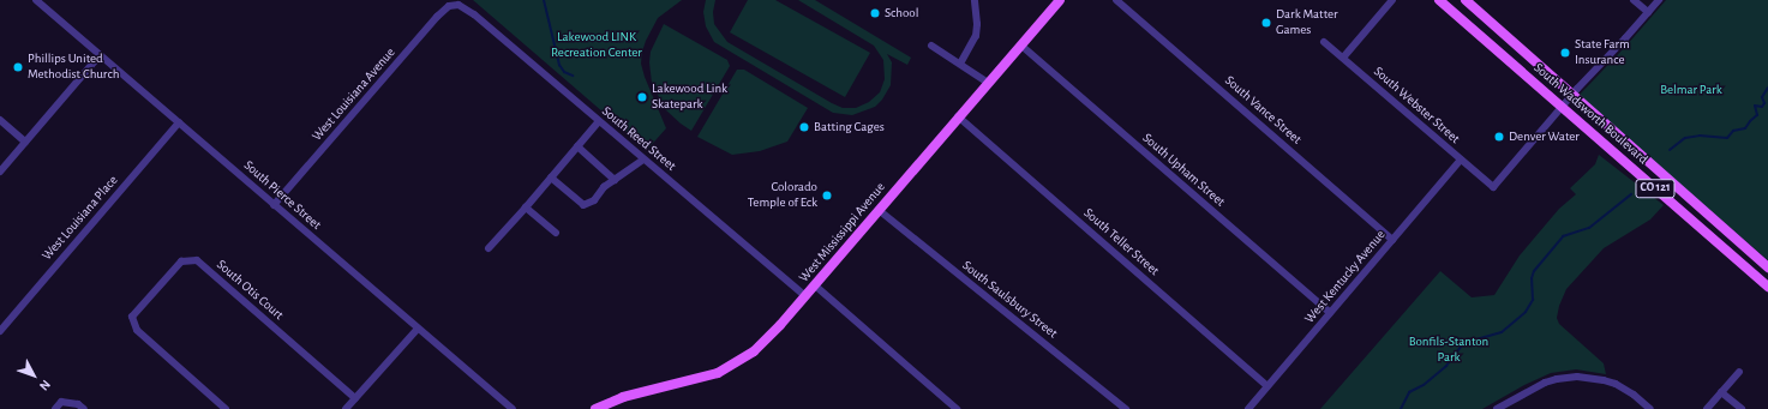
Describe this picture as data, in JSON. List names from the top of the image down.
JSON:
{
  "streets": {
    "main road": ["South Wadsworth Boulevard", "CO 121", "West Mississippi Avenue"],
    "street": [
      "West Louisiana Avenue",
      "South Webster Street",
      "South Vance Street",
      "South Reed Street",
      "South Upham Street",
      "South Pierce Street",
      "West Louisiana Place",
      "South Teller Street",
      "West Kentucky Avenue",
      "South Otis Court",
      "South Saulsbury Street"
    ]
  },
  "crossings": [
    ["West Louisiana Avenue", "South Reed Street"],
    ["West Louisiana Avenue", "South Pierce Street"],
    ["South Webster Street", "South Wadsworth Boulevard"],
    ["South Webster Street", "West Kentucky Avenue"],
    ["South Vance Street", "West Kentucky Avenue"],
    ["South Reed Street", "West Mississippi Avenue"],
    ["South Upham Street", "West Mississippi Avenue"],
    ["South Upham Street", "West Kentucky Avenue"],
    ["South Pierce Street", "West Louisiana Place"],
    ["West Mississippi Avenue", "South Teller Street"],
    ["West Mississippi Avenue", "South Saulsbury Street"],
    ["South Teller Street", "West Kentucky Avenue"]
  ],
  "parks": ["Lakewood LINK Recreation Center", "Belmar Park", "Bonfils-Stanton Park"],
  "places": [
    "School",
    "Dark Matter Games",
    "State Farm Insurance",
    "Phillips United Methodist Church",
    "Lakewood Link Skatepark",
    "Batting Cages",
    "Denver Water",
    "Colorado Temple of Eck"
  ],
  "north": "bottom right"
}
